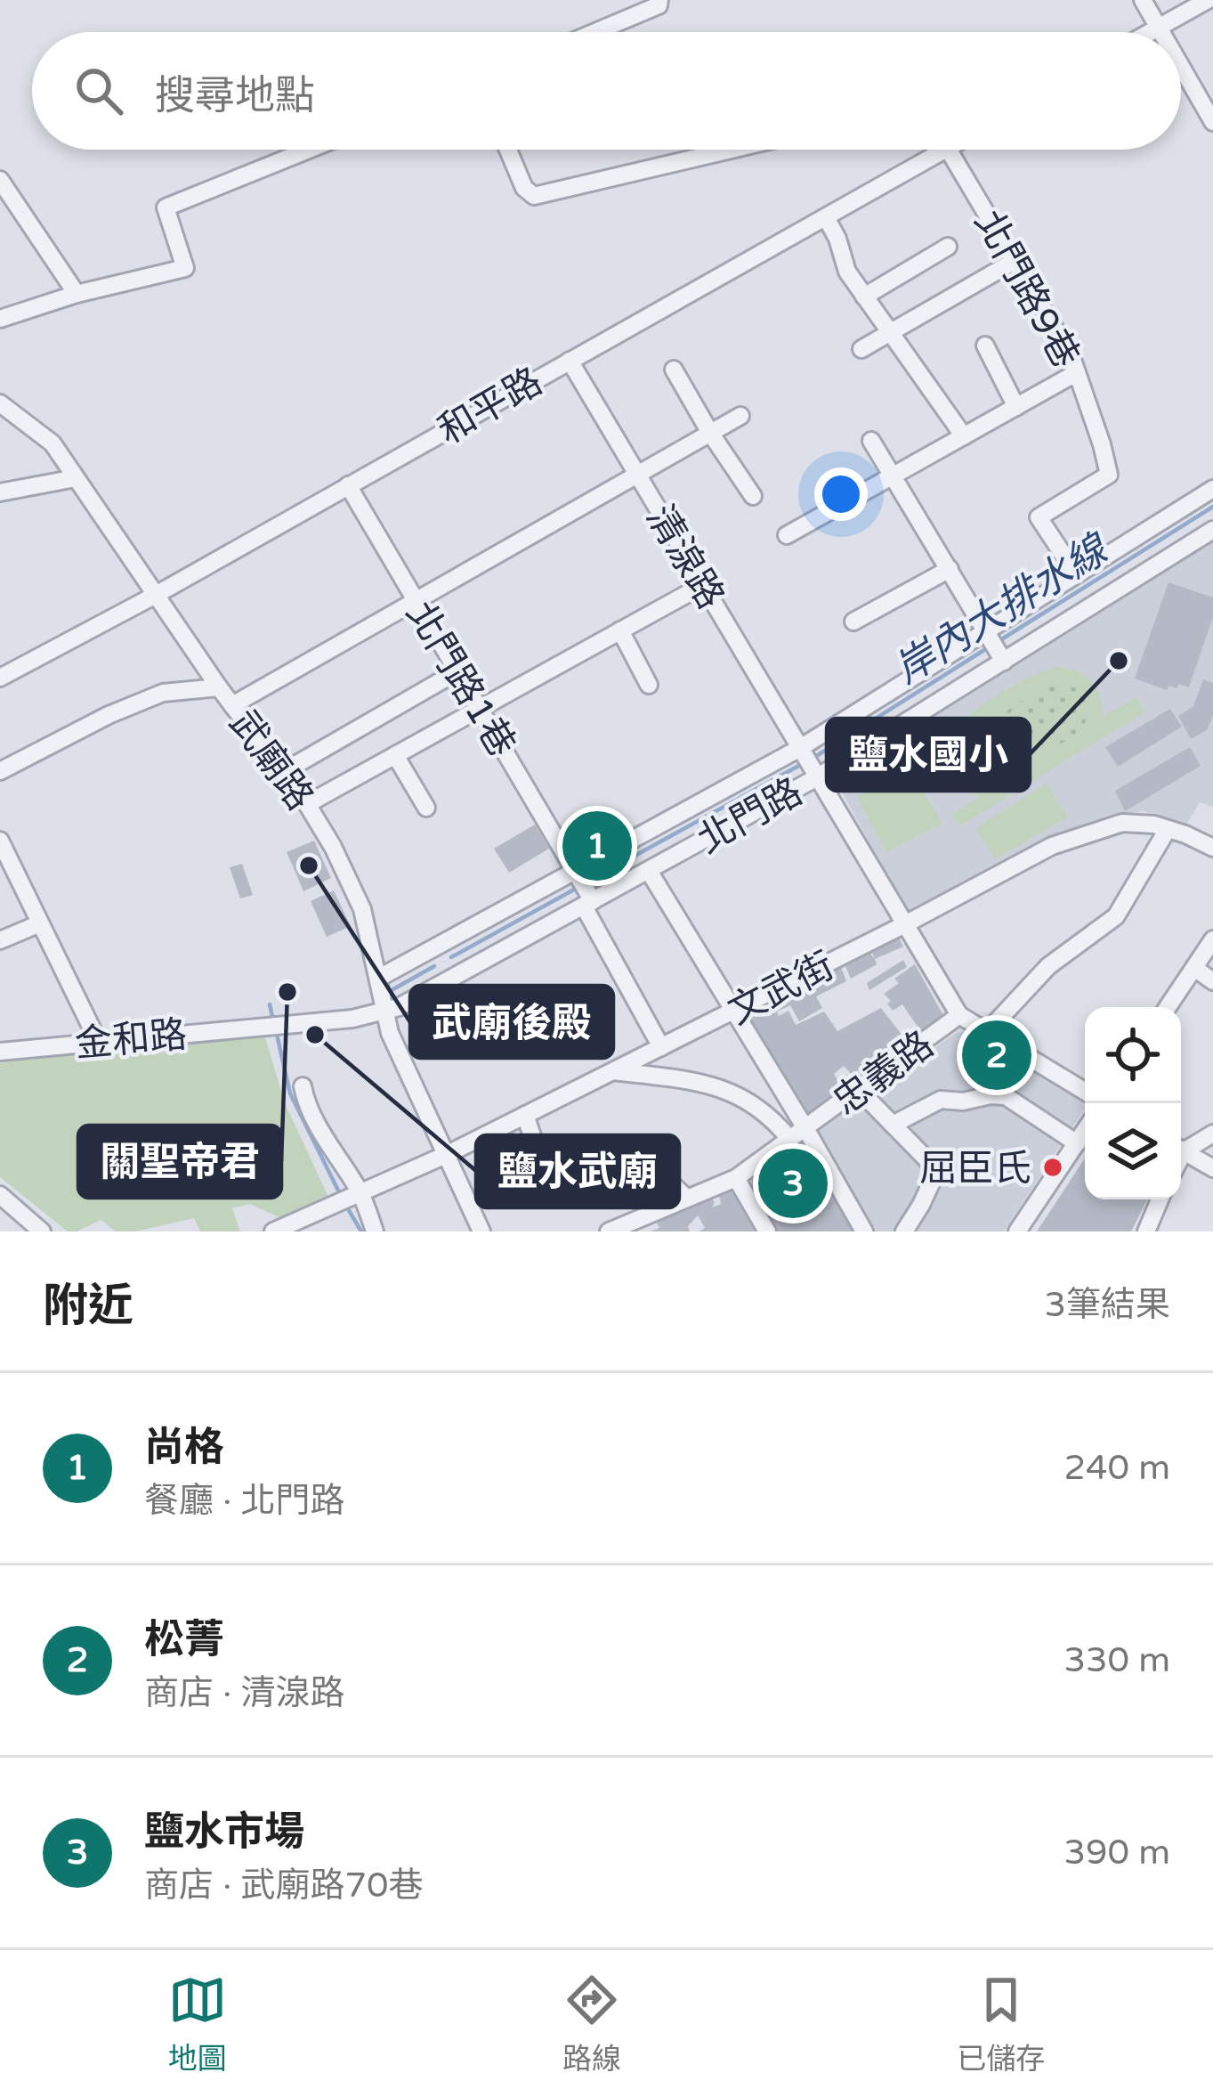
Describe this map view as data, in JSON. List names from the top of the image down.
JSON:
{
  "streets": {
    "street": [
      "北門路9巷",
      "和平路",
      "清湶路",
      "北門路1巷",
      "武廟路",
      "北門路",
      "文武街",
      "金和路",
      "忠義路"
    ]
  },
  "crossings": [
    ["和平路", "清湶路"],
    ["和平路", "北門路1巷"],
    ["和平路", "武廟路"],
    ["清湶路", "北門路"],
    ["北門路1巷", "北門路"],
    ["北門路1巷", "文武街"],
    ["武廟路", "北門路"],
    ["武廟路", "文武街"],
    ["武廟路", "金和路"],
    ["北門路", "金和路"]
  ],
  "water": ["岸內大排水線"],
  "places": [
    "鹽水國小",
    "武廟後殿",
    "關聖帝君",
    "鹽水武廟",
    "屈臣氏"
  ],
  "page": {
    "search": "搜尋地點",
    "pins": ["1", "2", "3"],
    "heading": ["附近", "3筆結果"],
    "list": [
      {
        "mark": "1",
        "name": "尚格",
        "note": "餐廳 · 北門路",
        "value": "240 m"
      },
      {
        "mark": "2",
        "name": "松菁",
        "note": "商店 · 清湶路",
        "value": "330 m"
      },
      {
        "mark": "3",
        "name": "鹽水市場",
        "note": "商店 · 武廟路70巷",
        "value": "390 m"
      }
    ],
    "nav": ["地圖", "路線", "已儲存"]
  }
}
